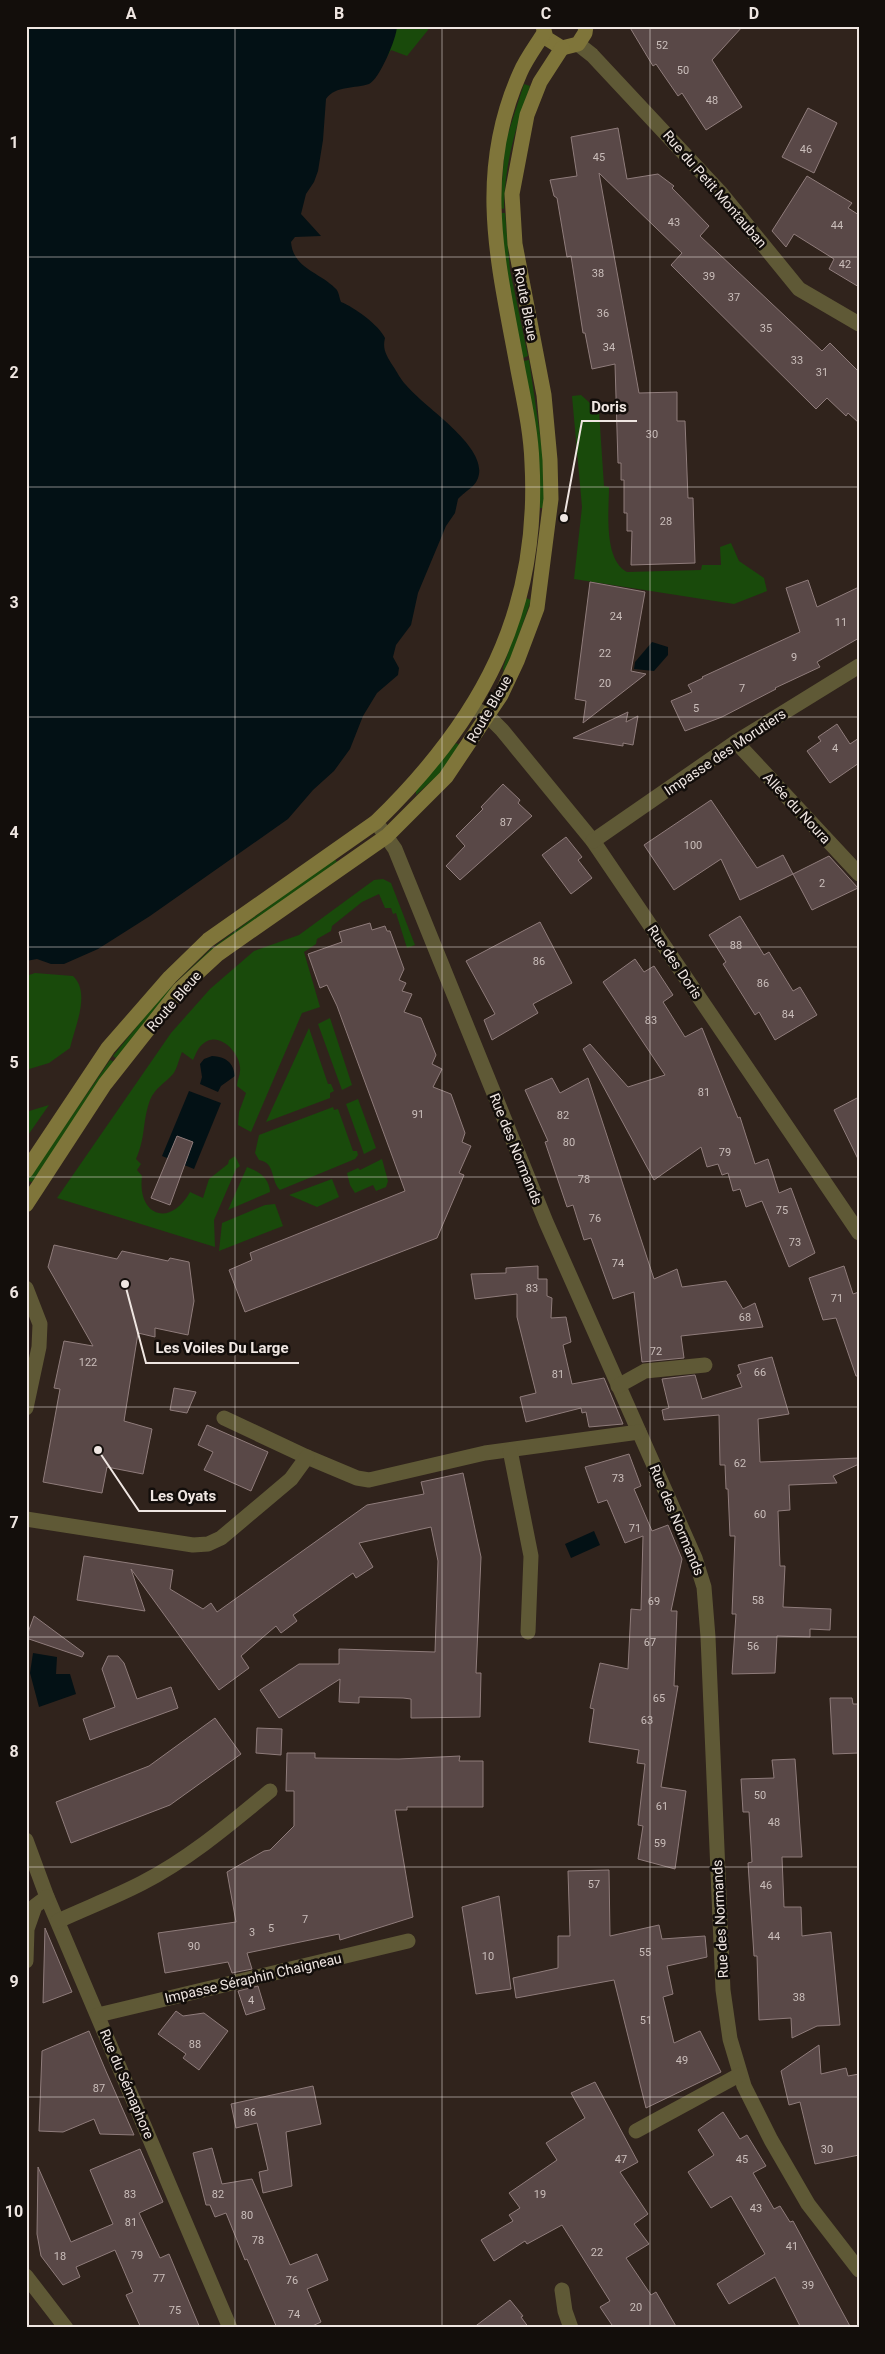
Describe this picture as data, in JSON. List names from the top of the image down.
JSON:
{
  "streets": {
    "street": [
      "Rue du Petit Montauban",
      "Route Bleue",
      "Impasse des Morutiers",
      "Allée du Noura",
      "Rue des Doris",
      "Rue des Normands",
      "Impasse Séraphin Chaigneau",
      "Rue du Sémaphore"
    ]
  },
  "crossings": [
    ["Route Bleue", "Rue des Doris"],
    ["Route Bleue", "Rue des Normands"],
    ["Impasse des Morutiers", "Allée du Noura"],
    ["Impasse des Morutiers", "Rue des Doris"],
    ["Impasse Séraphin Chaigneau", "Rue du Sémaphore"]
  ],
  "places": ["Doris", "Les Voiles Du Large", "Les Oyats"],
  "house_numbers": [
    "52",
    "50",
    "48",
    "46",
    "45",
    "43",
    "44",
    "42",
    "38",
    "39",
    "37",
    "36",
    "35",
    "34",
    "33",
    "31",
    "30",
    "28",
    "24",
    "11",
    "22",
    "9",
    "20",
    "7",
    "5",
    "4",
    "87",
    "100",
    "2",
    "88",
    "86",
    "86",
    "84",
    "83",
    "81",
    "91",
    "82",
    "80",
    "79",
    "78",
    "75",
    "76",
    "73",
    "74",
    "83",
    "71",
    "68",
    "72",
    "122",
    "66",
    "81",
    "62",
    "73",
    "60",
    "71",
    "58",
    "69",
    "67",
    "56",
    "65",
    "63",
    "50",
    "61",
    "48",
    "59",
    "57",
    "46",
    "7",
    "5",
    "3",
    "44",
    "90",
    "55",
    "10",
    "38",
    "4",
    "51",
    "88",
    "49",
    "87",
    "86",
    "30",
    "47",
    "45",
    "83",
    "82",
    "19",
    "43",
    "80",
    "81",
    "78",
    "41",
    "22",
    "79",
    "18",
    "77",
    "76",
    "39",
    "20",
    "75",
    "74"
  ],
  "grid": {
    "columns": [
      "A",
      "B",
      "C",
      "D"
    ],
    "rows": [
      "1",
      "2",
      "3",
      "4",
      "5",
      "6",
      "7",
      "8",
      "9",
      "10"
    ]
  }
}
